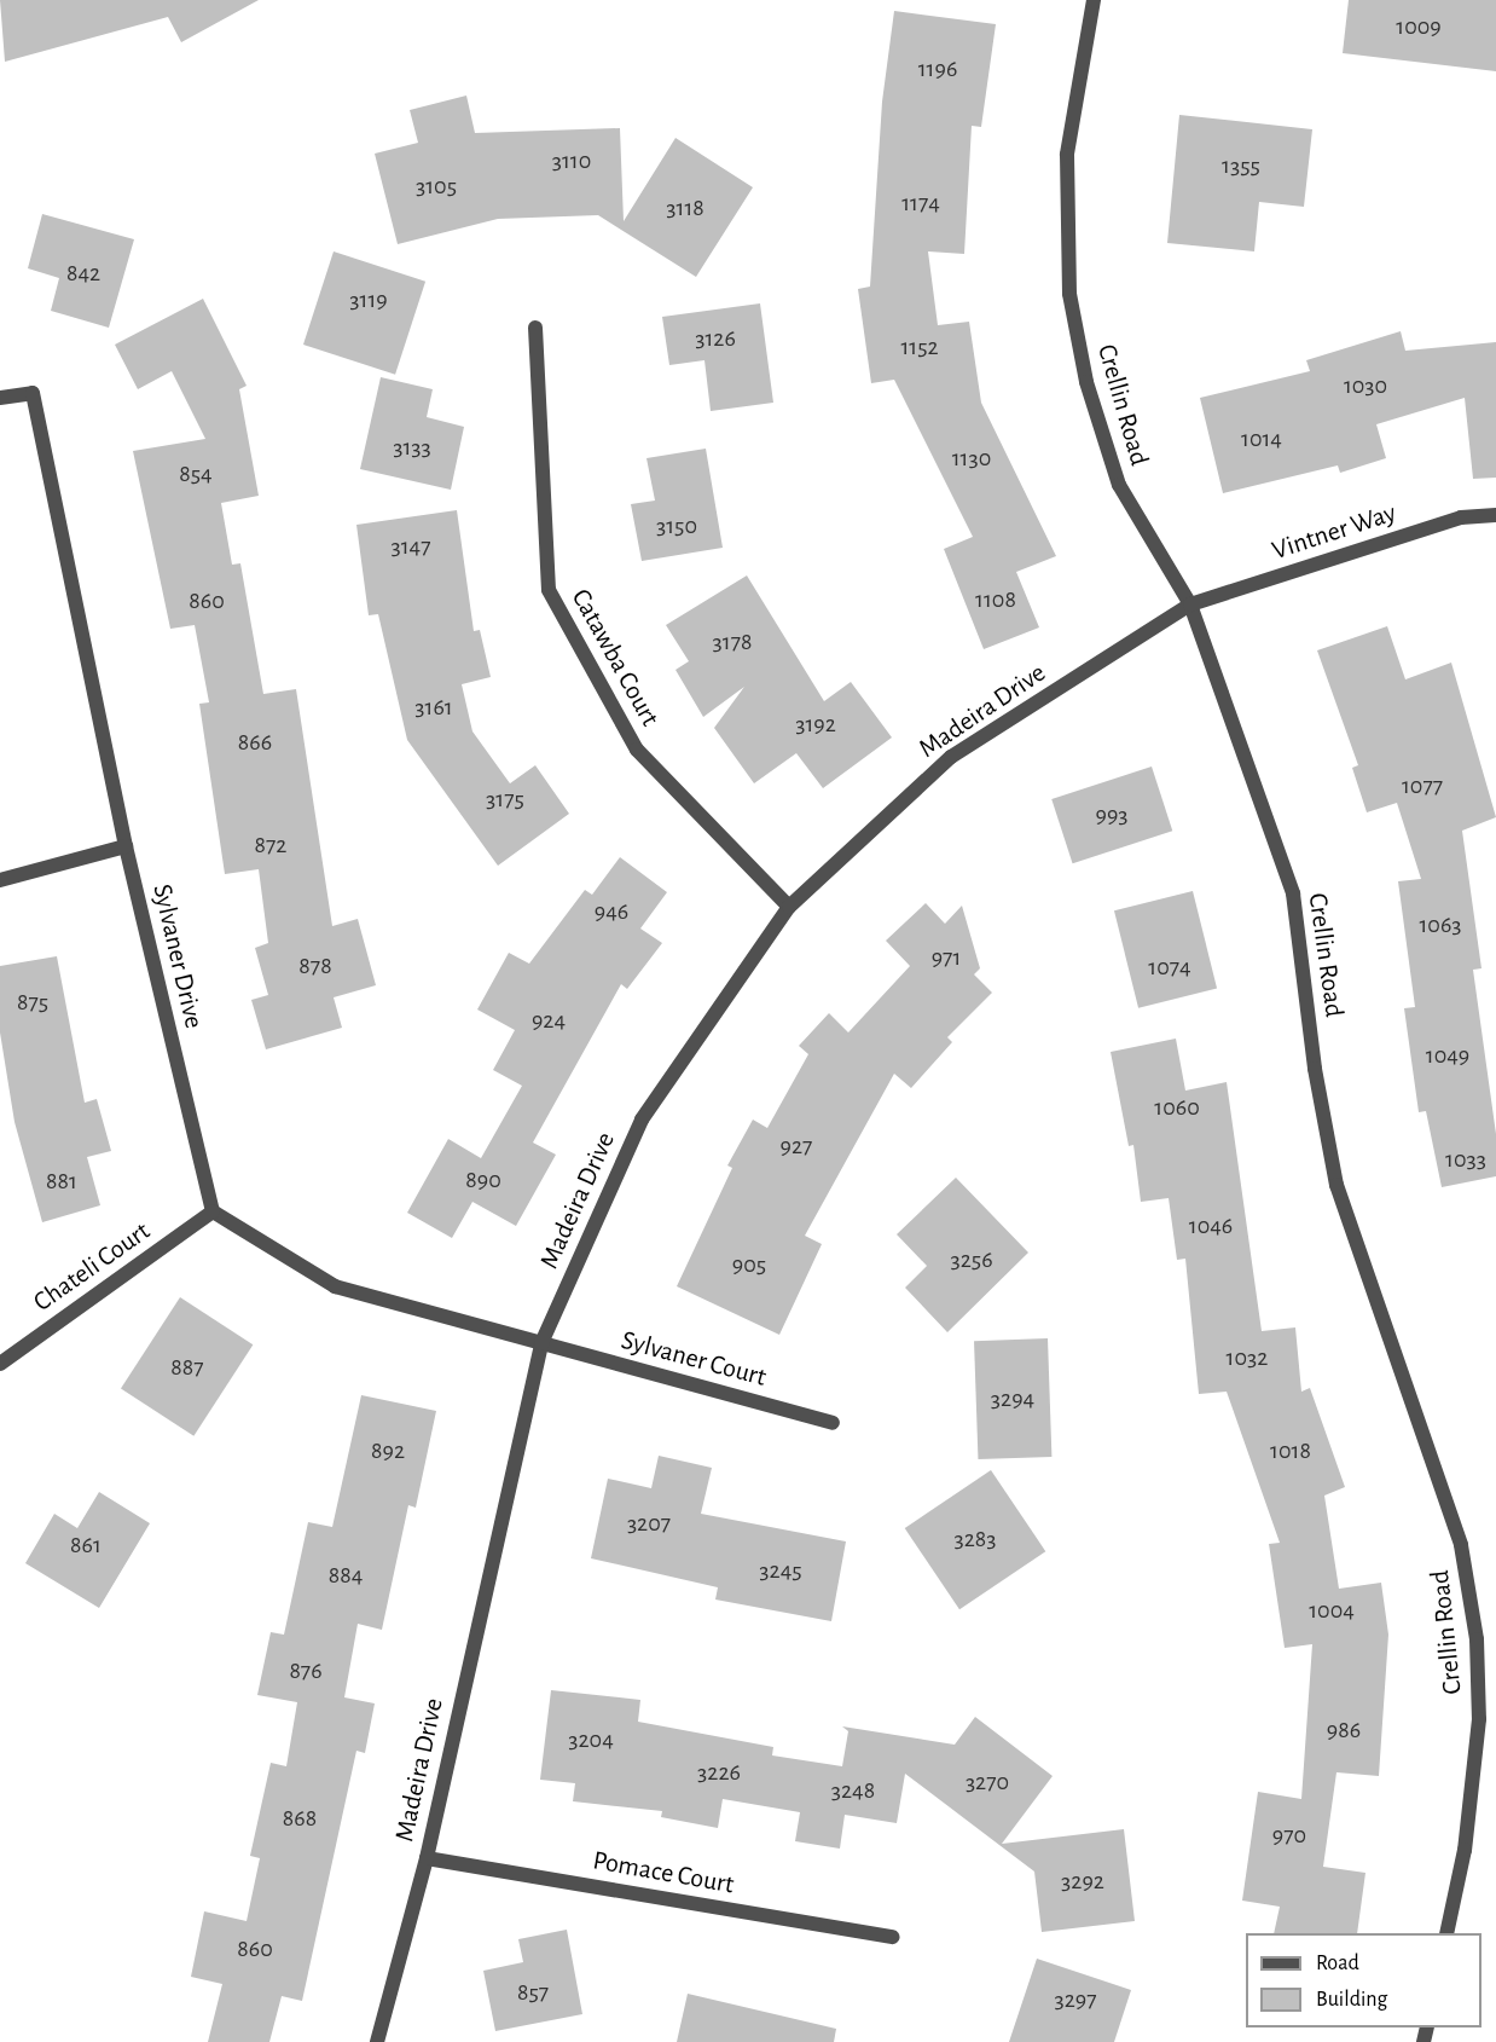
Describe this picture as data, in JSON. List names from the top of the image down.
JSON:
{
  "streets": {
    "street": [
      "Crellin Road",
      "Vintner Way",
      "Catawba Court",
      "Madeira Drive",
      "Sylvaner Drive",
      "Chateli Court",
      "Sylvaner Court",
      "Pomace Court"
    ]
  },
  "crossings": [
    ["Crellin Road", "Vintner Way"],
    ["Crellin Road", "Madeira Drive"],
    ["Vintner Way", "Madeira Drive"],
    ["Catawba Court", "Madeira Drive"],
    ["Madeira Drive", "Sylvaner Court"],
    ["Madeira Drive", "Pomace Court"],
    ["Sylvaner Drive", "Chateli Court"]
  ],
  "house_numbers": [
    "1009",
    "1196",
    "3110",
    "1355",
    "3105",
    "1174",
    "3118",
    "842",
    "3119",
    "3126",
    "1152",
    "1030",
    "1014",
    "3133",
    "1130",
    "854",
    "3150",
    "3147",
    "1108",
    "860",
    "3178",
    "3161",
    "3192",
    "866",
    "1077",
    "3175",
    "993",
    "872",
    "946",
    "1063",
    "971",
    "878",
    "1074",
    "875",
    "924",
    "1049",
    "1060",
    "927",
    "1033",
    "890",
    "881",
    "1046",
    "3256",
    "905",
    "1032",
    "887",
    "3294",
    "892",
    "1018",
    "3207",
    "3283",
    "861",
    "3245",
    "884",
    "1004",
    "876",
    "986",
    "3204",
    "3226",
    "3270",
    "3248",
    "868",
    "970",
    "3292",
    "860",
    "857",
    "3297"
  ],
  "legend": ["Road", "Building"]
}
